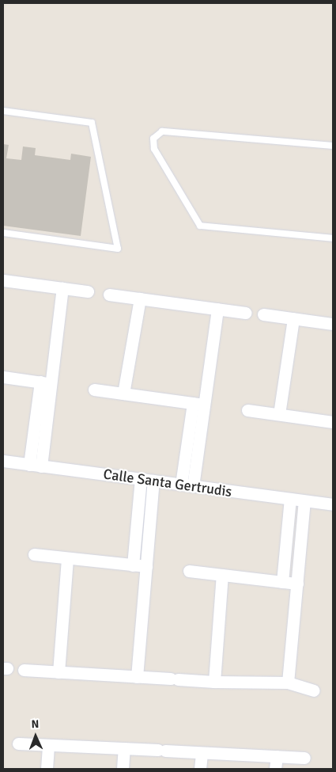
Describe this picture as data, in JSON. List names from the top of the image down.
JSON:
{
  "streets": {
    "street": ["Calle Santa Gertrudis"]
  },
  "north": "top"
}
